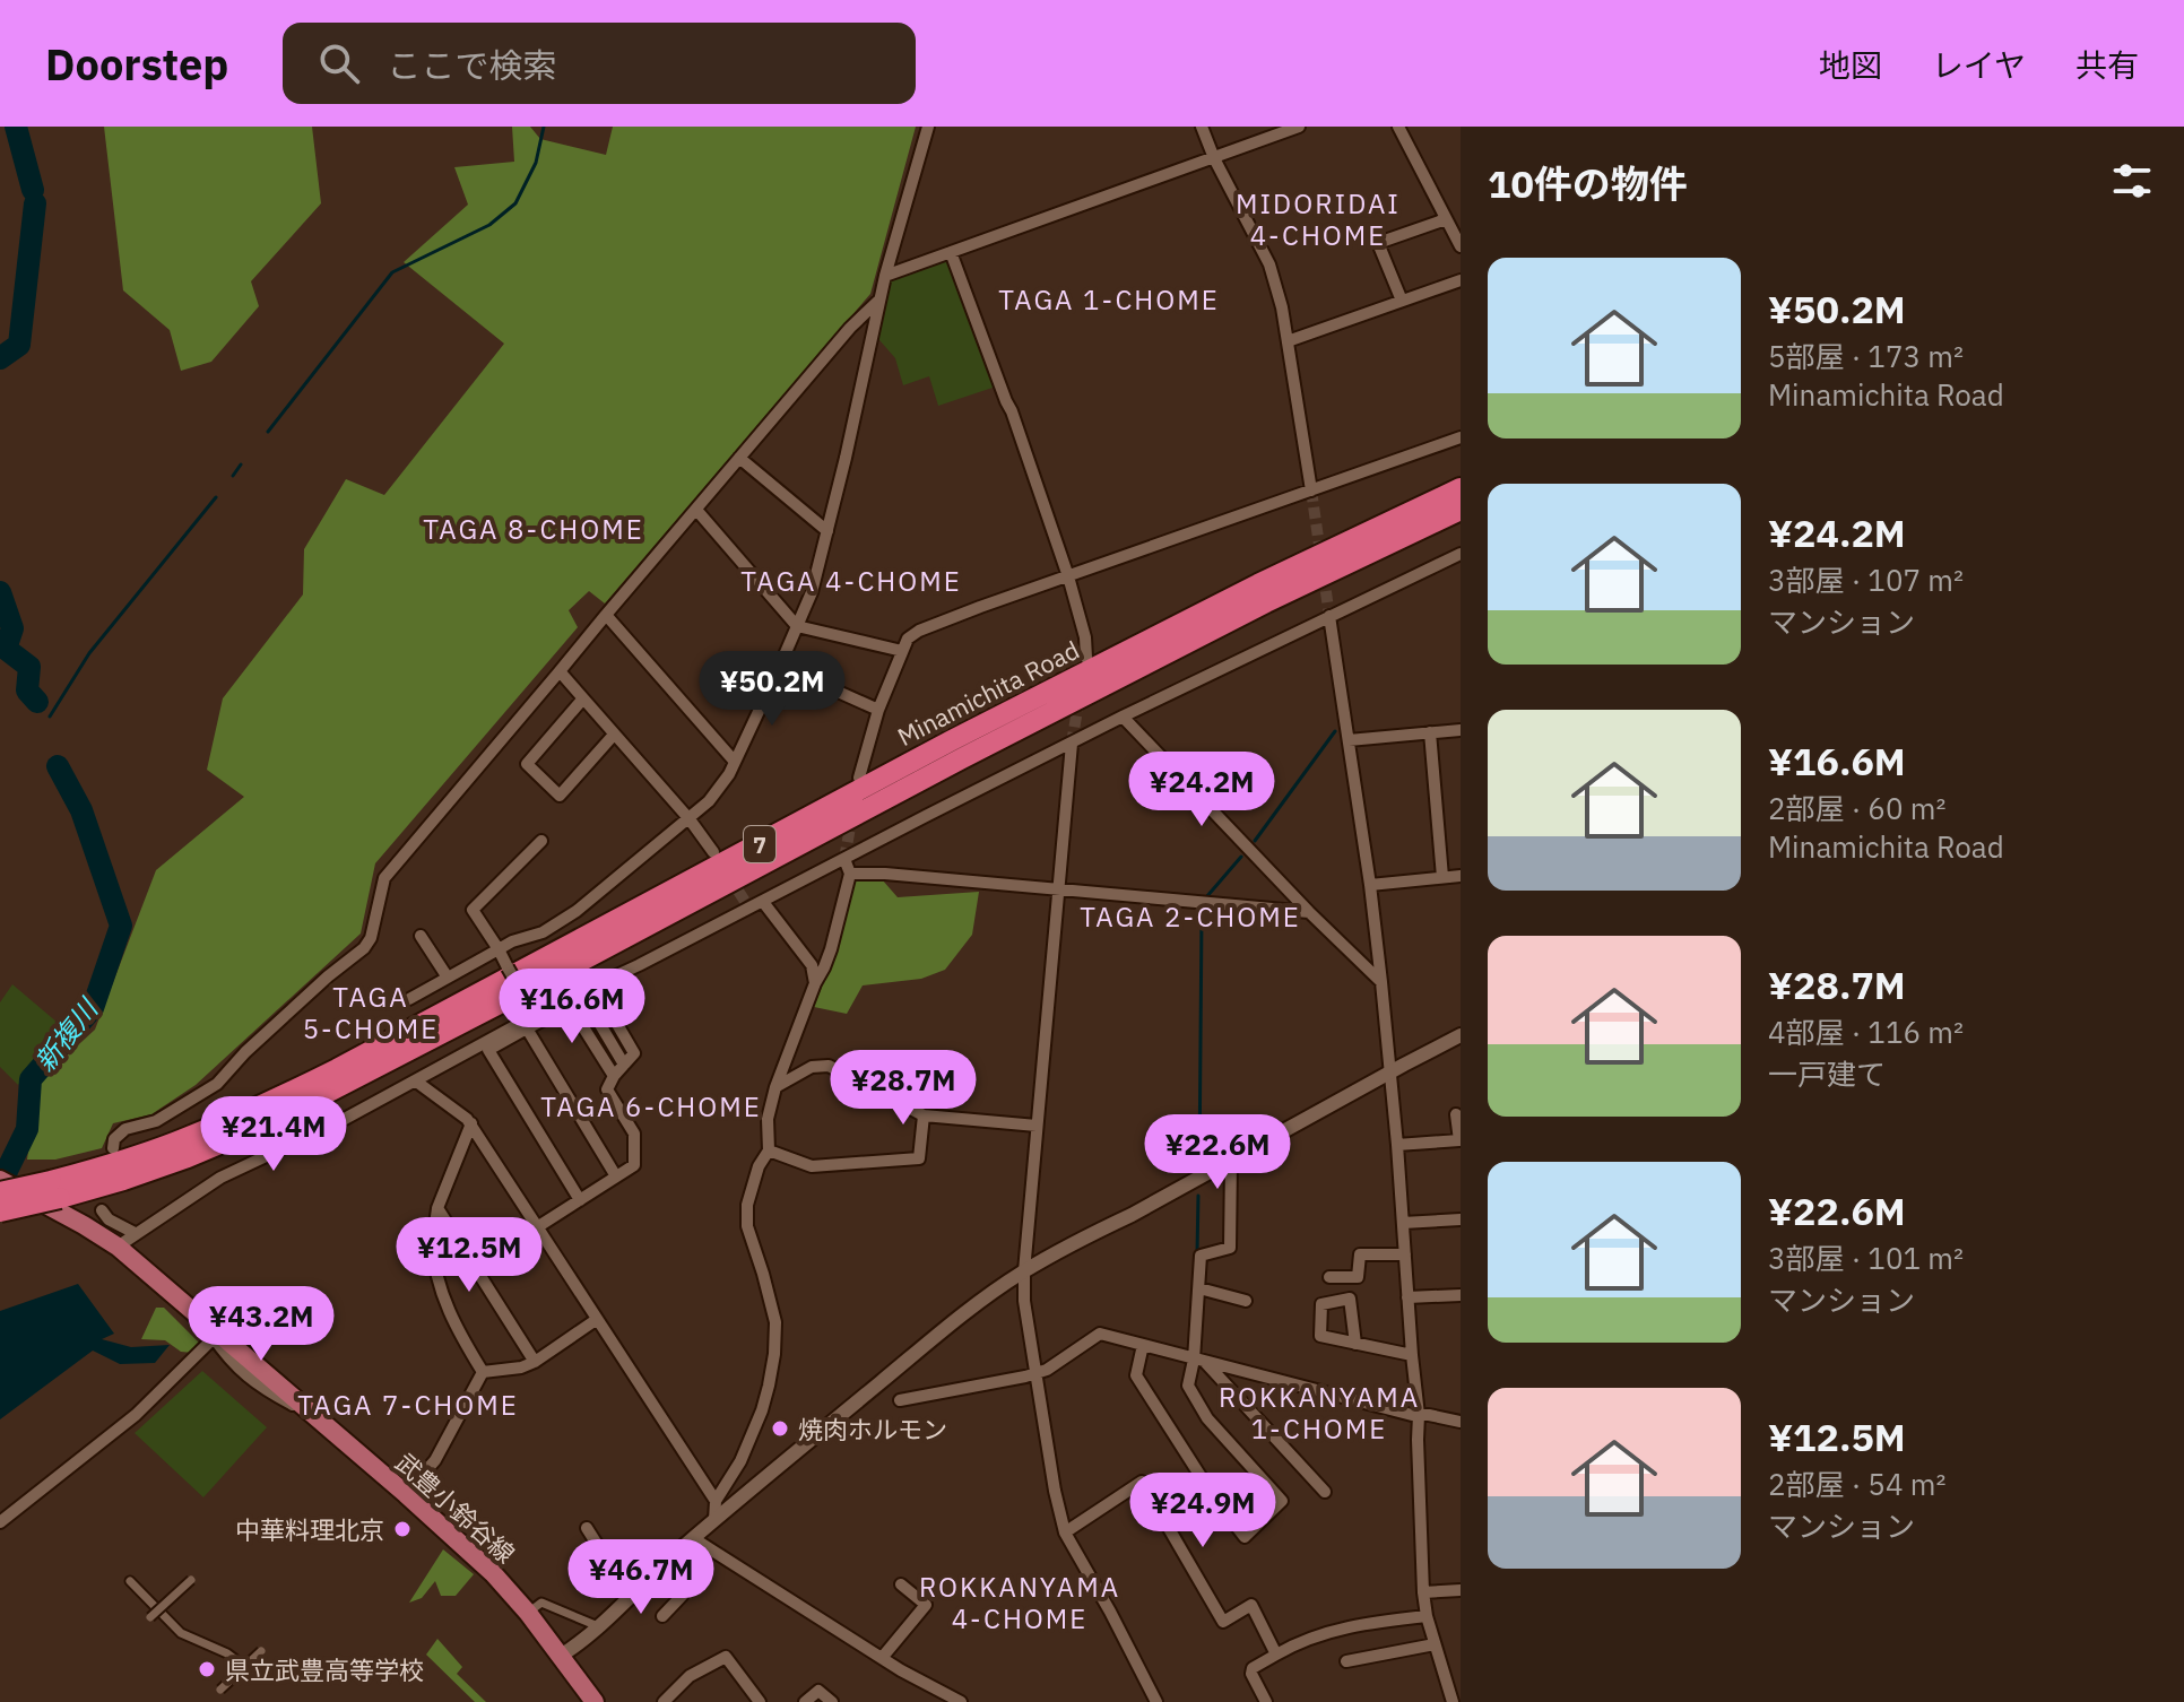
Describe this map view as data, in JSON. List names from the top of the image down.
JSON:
{
  "streets": {
    "highway": ["Minamichita Road", "7"],
    "main road": ["武豊小鈴谷線"]
  },
  "crossings": [
    ["Minamichita Road", "武豊小鈴谷線"]
  ],
  "districts": [
    "MIDORIDAI 4-CHOME",
    "TAGA 1-CHOME",
    "TAGA 8-CHOME",
    "TAGA 4-CHOME",
    "TAGA 2-CHOME",
    "TAGA 5-CHOME",
    "TAGA 6-CHOME",
    "ROKKANYAMA 1-CHOME",
    "TAGA 7-CHOME",
    "ROKKANYAMA 4-CHOME"
  ],
  "water": ["新複川"],
  "places": ["焼肉ホルモン", "中華料理北京", "県立武豊高等学校"],
  "page": {
    "header": "Doorstep",
    "search": "ここで検索",
    "nav": ["地図", "レイヤ", "共有"],
    "heading": "10件の物件",
    "list": [
      {
        "name": "¥50.2M",
        "note": "5部屋 · 173 m² · Minamichita Road"
      },
      {
        "name": "¥24.2M",
        "note": "3部屋 · 107 m² · マンション"
      },
      {
        "name": "¥16.6M",
        "note": "2部屋 · 60 m² · Minamichita Road"
      },
      {
        "name": "¥28.7M",
        "note": "4部屋 · 116 m² · 一戸建て"
      },
      {
        "name": "¥22.6M",
        "note": "3部屋 · 101 m² · マンション"
      },
      {
        "name": "¥12.5M",
        "note": "2部屋 · 54 m² · マンション"
      }
    ],
    "price": [
      "¥50.2M",
      "¥24.2M",
      "¥16.6M",
      "¥28.7M",
      "¥21.4M",
      "¥22.6M",
      "¥12.5M",
      "¥43.2M",
      "¥24.9M",
      "¥46.7M"
    ]
  }
}
